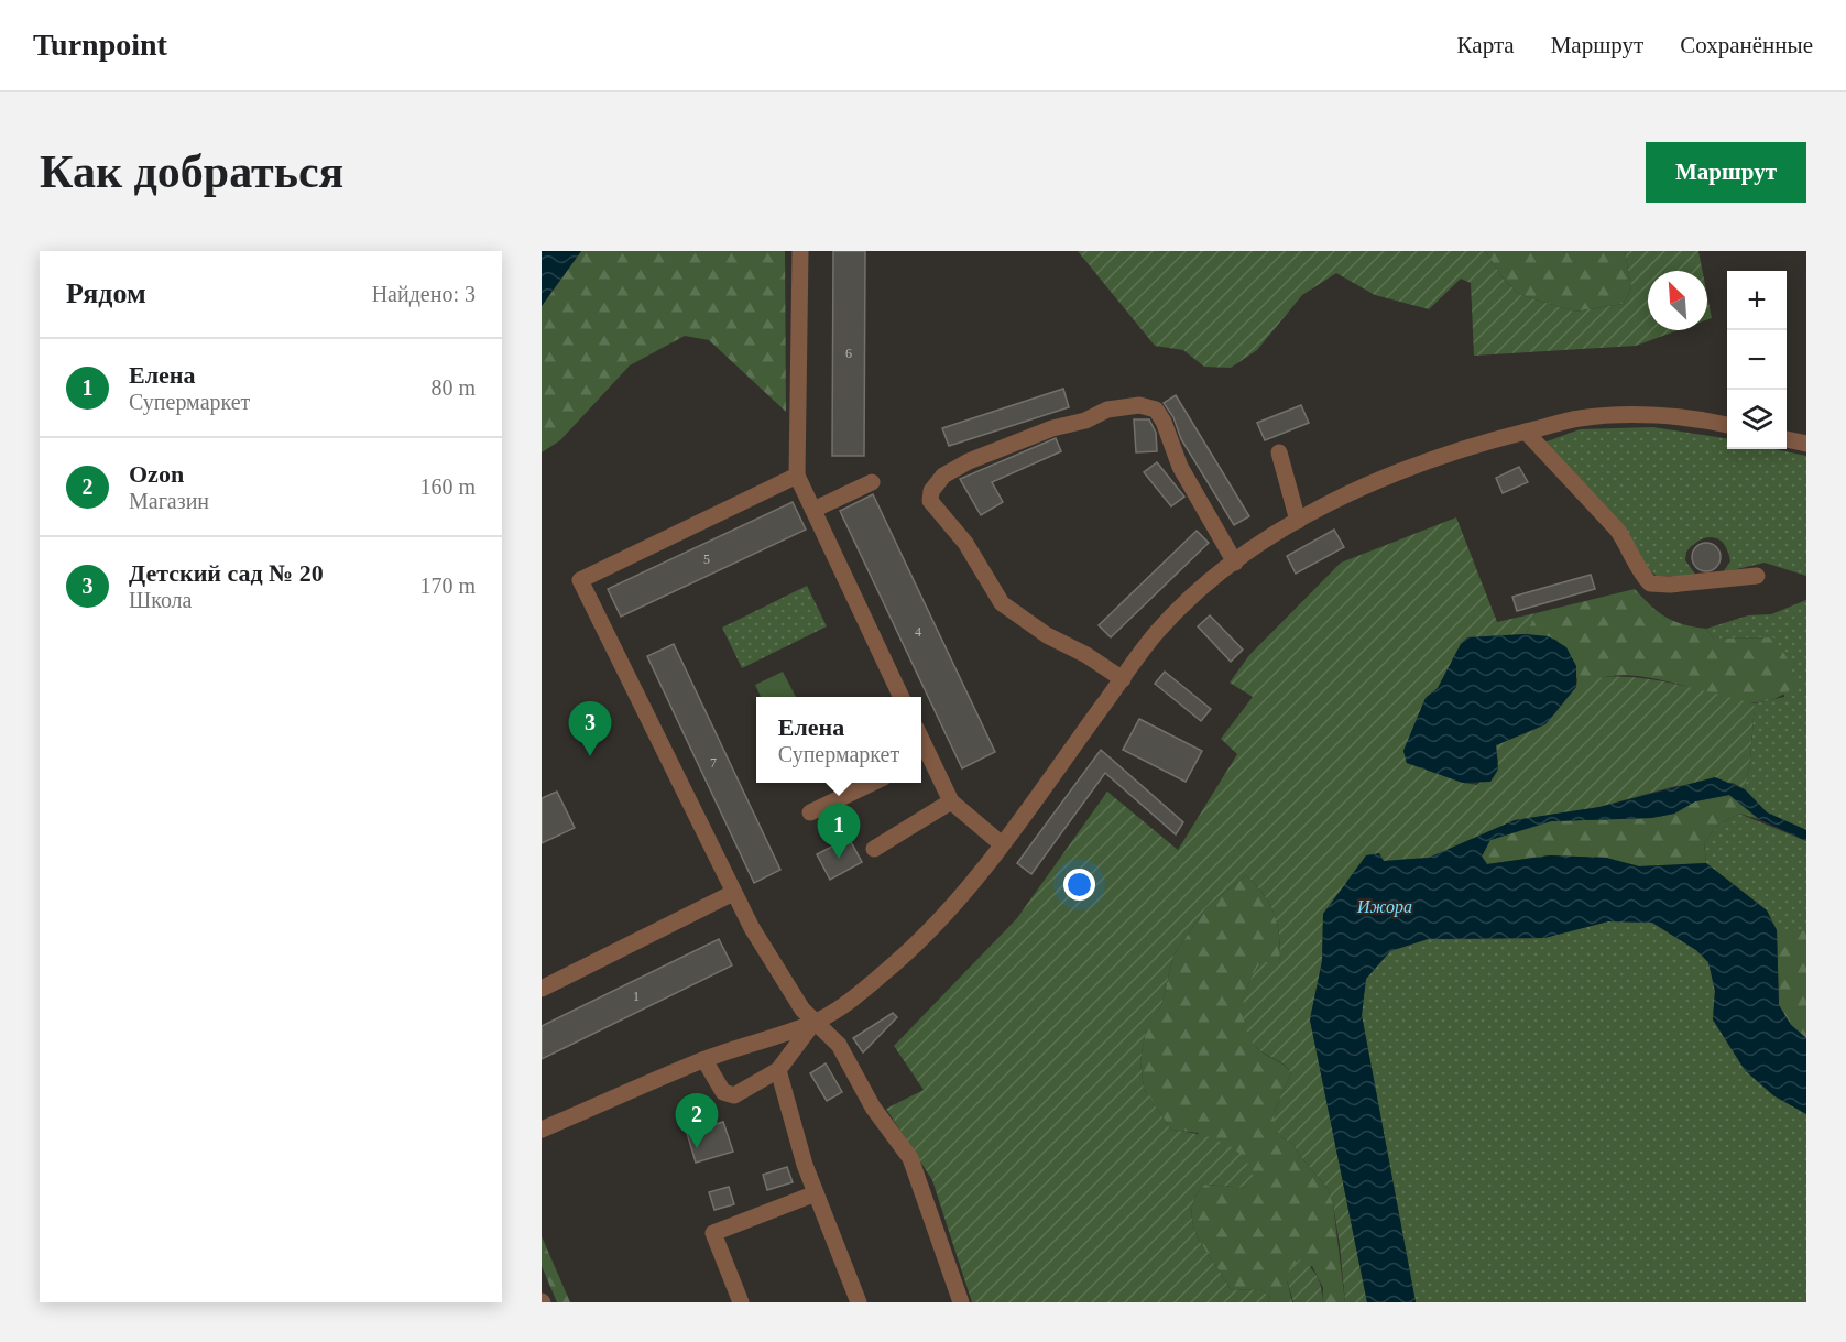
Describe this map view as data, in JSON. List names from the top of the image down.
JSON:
{
  "water": ["Ижора"],
  "house_numbers": [
    "6",
    "5",
    "4",
    "7",
    "1"
  ],
  "north": "top left",
  "page": {
    "header": "Turnpoint",
    "nav": ["Карта", "Маршрут", "Сохранённые"],
    "buttons": "Маршрут",
    "title": "Как добраться",
    "heading": ["Рядом", "Найдено: 3"],
    "map_buttons": ["+", "−"],
    "list": [
      {
        "mark": "1",
        "name": "Елена",
        "note": "Супермаркет",
        "value": "80 m"
      },
      {
        "mark": "2",
        "name": "Ozon",
        "note": "Магазин",
        "value": "160 m"
      },
      {
        "mark": "3",
        "name": "Детский сад № 20",
        "note": "Школа",
        "value": "170 m"
      }
    ],
    "popup": ["Елена", "Супермаркет"],
    "pins": ["3", "1", "2"]
  }
}
